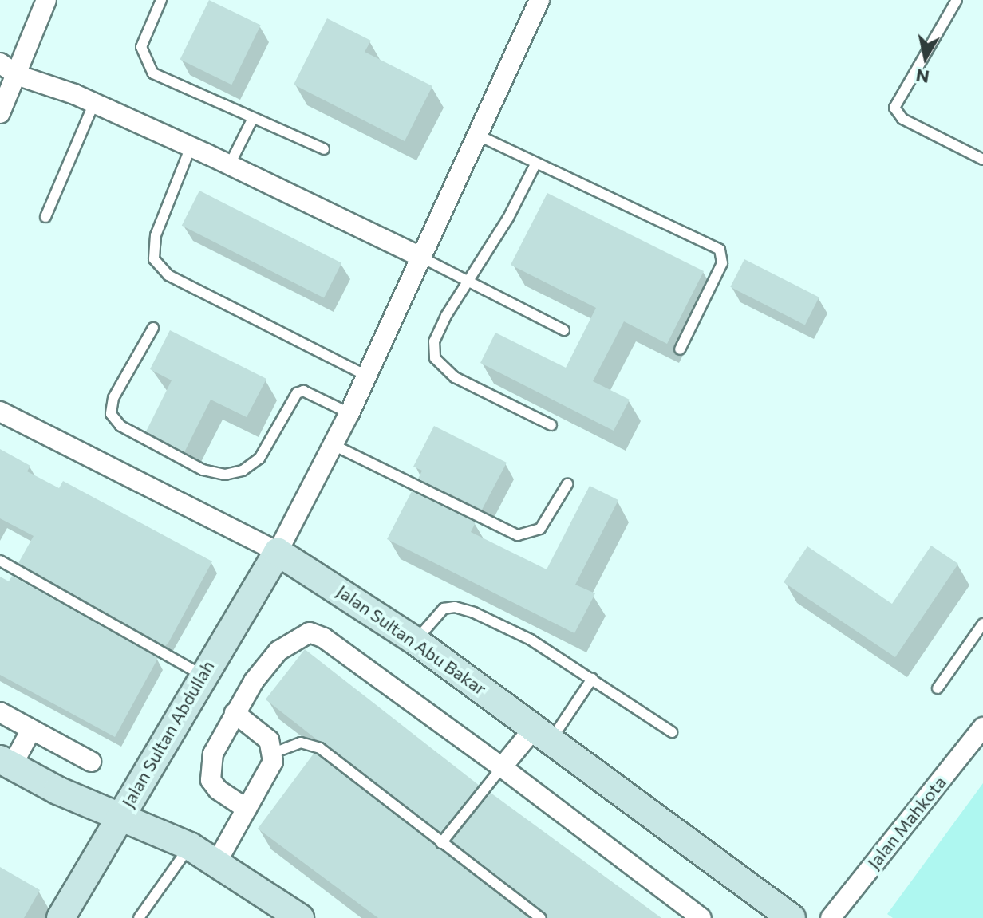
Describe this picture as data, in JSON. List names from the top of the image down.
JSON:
{
  "streets": {
    "street": ["Jalan Sultan Abu Bakar", "Jalan Sultan Abdullah", "Jalan Mahkota"]
  },
  "crossings": [
    ["Jalan Sultan Abu Bakar", "Jalan Sultan Abdullah"]
  ],
  "north": "bottom"
}
